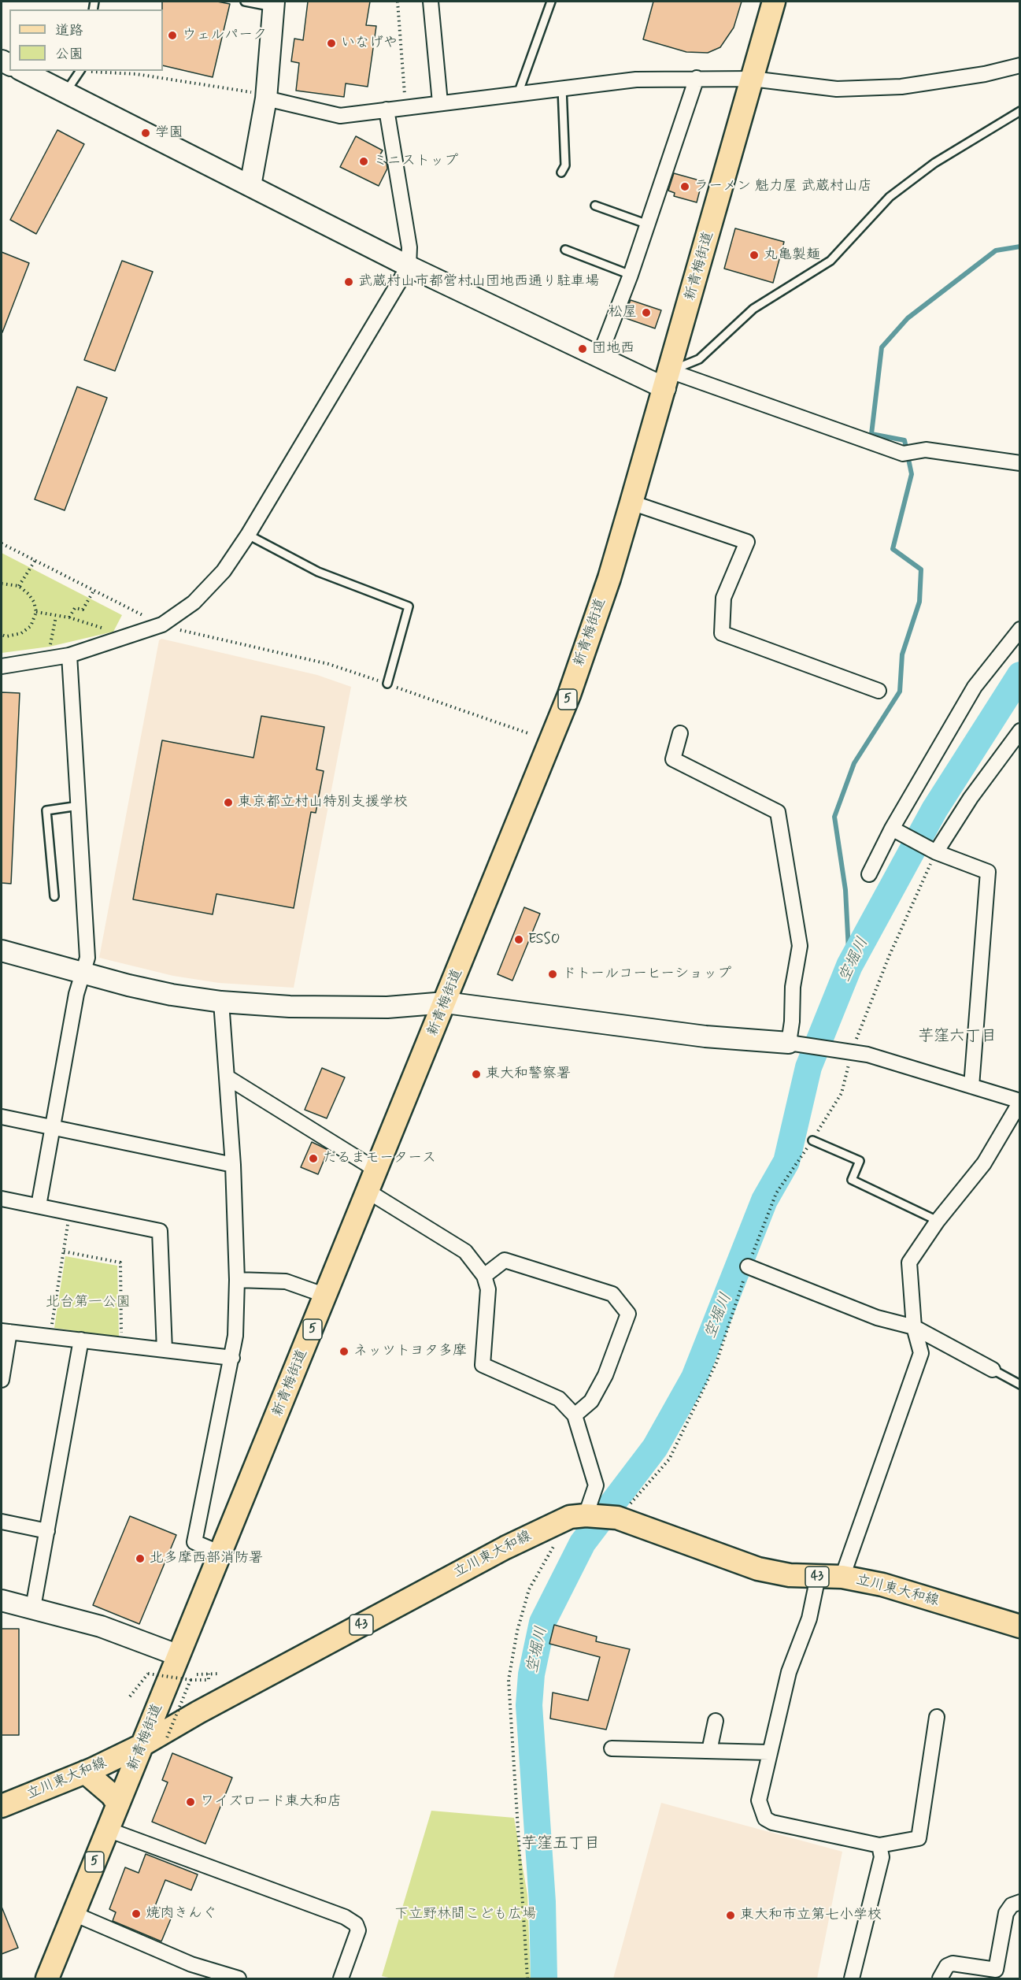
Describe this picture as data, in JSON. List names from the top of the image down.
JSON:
{
  "streets": {
    "main road": [
      "新青梅街道",
      "5",
      "立川東大和線",
      "43"
    ]
  },
  "crossings": [
    ["新青梅街道", "立川東大和線"]
  ],
  "districts": ["芋窪六丁目", "芋窪五丁目"],
  "water": ["空堀川"],
  "parks": ["北台第一公園", "下立野林間こども広場"],
  "places": [
    "ウェルパーク",
    "いなげや",
    "学園",
    "ミニストップ",
    "ラーメン 魁力屋 武蔵村山店",
    "丸亀製麺",
    "武蔵村山市都営村山団地西通り駐車場",
    "松屋",
    "団地西",
    "東京都立村山特別支援学校",
    "ESSO",
    "ドトールコーヒーショップ",
    "東大和警察署",
    "だるまモータース",
    "ネッツトヨタ多摩",
    "北多摩西部消防署",
    "ワイズロード東大和店",
    "焼肉きんぐ",
    "東大和市立第七小学校"
  ],
  "legend": ["道路", "公園"]
}
